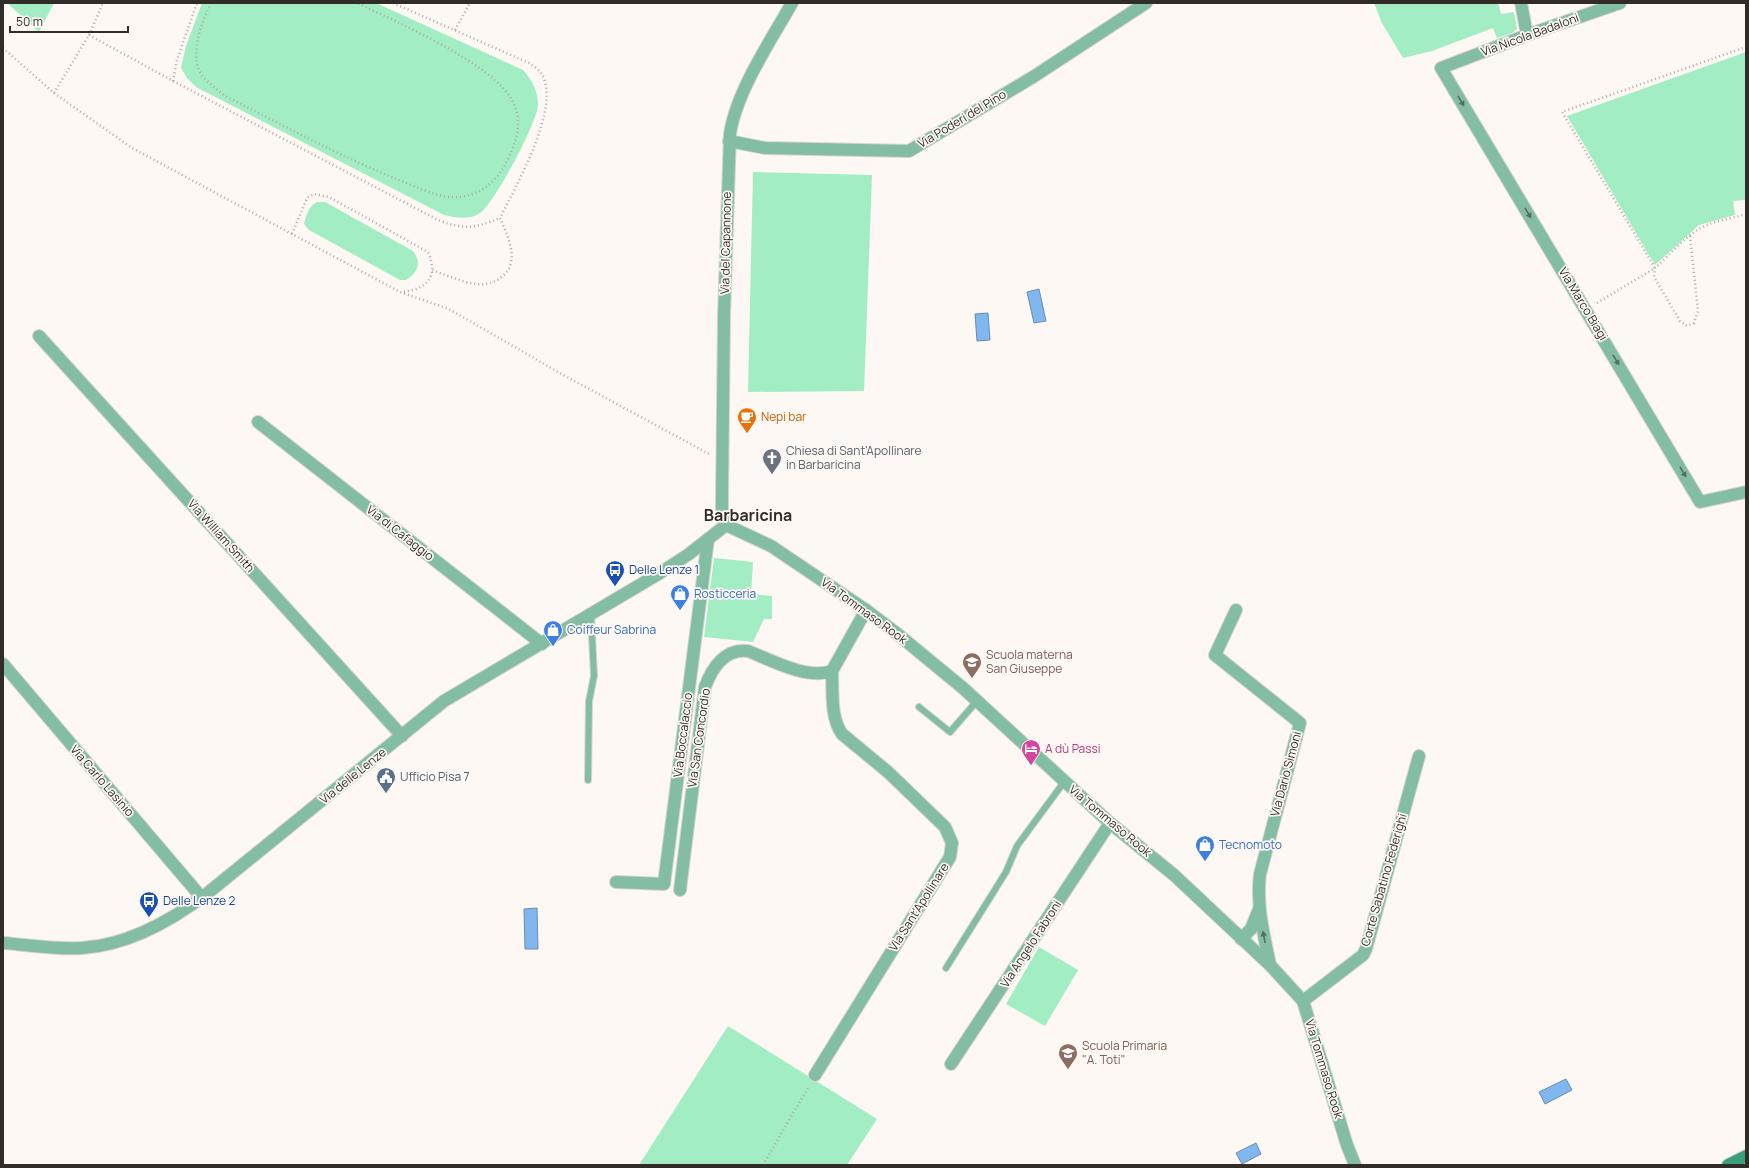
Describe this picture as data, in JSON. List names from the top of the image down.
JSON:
{
  "streets": {
    "street": [
      "Via Nicola Badaloni",
      "Via Poderi del Pino",
      "Via del Capannone",
      "Via Marco Biagi",
      "Via di Cafaggio",
      "Via William Smith",
      "Via Tommaso Rook",
      "Via Boccalaccio",
      "Via San Concordio",
      "Via Dario Simoni",
      "Via delle Lenze",
      "Via Carlo Lasinio",
      "Corte Sabatino Federighi",
      "Via Sant'Apollinare",
      "Via Angelo Fabroni"
    ]
  },
  "crossings": [
    ["Via Nicola Badaloni", "Via Marco Biagi"],
    ["Via Poderi del Pino", "Via del Capannone"],
    ["Via del Capannone", "Via Tommaso Rook"],
    ["Via del Capannone", "Via delle Lenze"],
    ["Via di Cafaggio", "Via delle Lenze"],
    ["Via William Smith", "Via delle Lenze"],
    ["Via Tommaso Rook", "Via Dario Simoni"],
    ["Via Tommaso Rook", "Via delle Lenze"],
    ["Via Tommaso Rook", "Corte Sabatino Federighi"],
    ["Via Tommaso Rook", "Via Angelo Fabroni"],
    ["Via Boccalaccio", "Via delle Lenze"],
    ["Via San Concordio", "Via Sant'Apollinare"],
    ["Via delle Lenze", "Via Carlo Lasinio"]
  ],
  "one_way": ["Via Marco Biagi"],
  "districts": ["Barbaricina"],
  "places": {
    "cafe": ["Nepi bar"],
    "church": ["Chiesa di Sant'Apollinare in Barbaricina"],
    "bus stop": ["Delle Lenze 1", "Delle Lenze 2"],
    "shop": ["Rosticceria", "Coiffeur Sabrina", "Tecnomoto"],
    "school or university": ["Scuola materna San Giuseppe", "Scuola Primaria \"A. Toti\""],
    "hotel": ["A dù Passi"],
    "public building": ["Ufficio Pisa 7"]
  },
  "scale_bar": "50 m"
}
